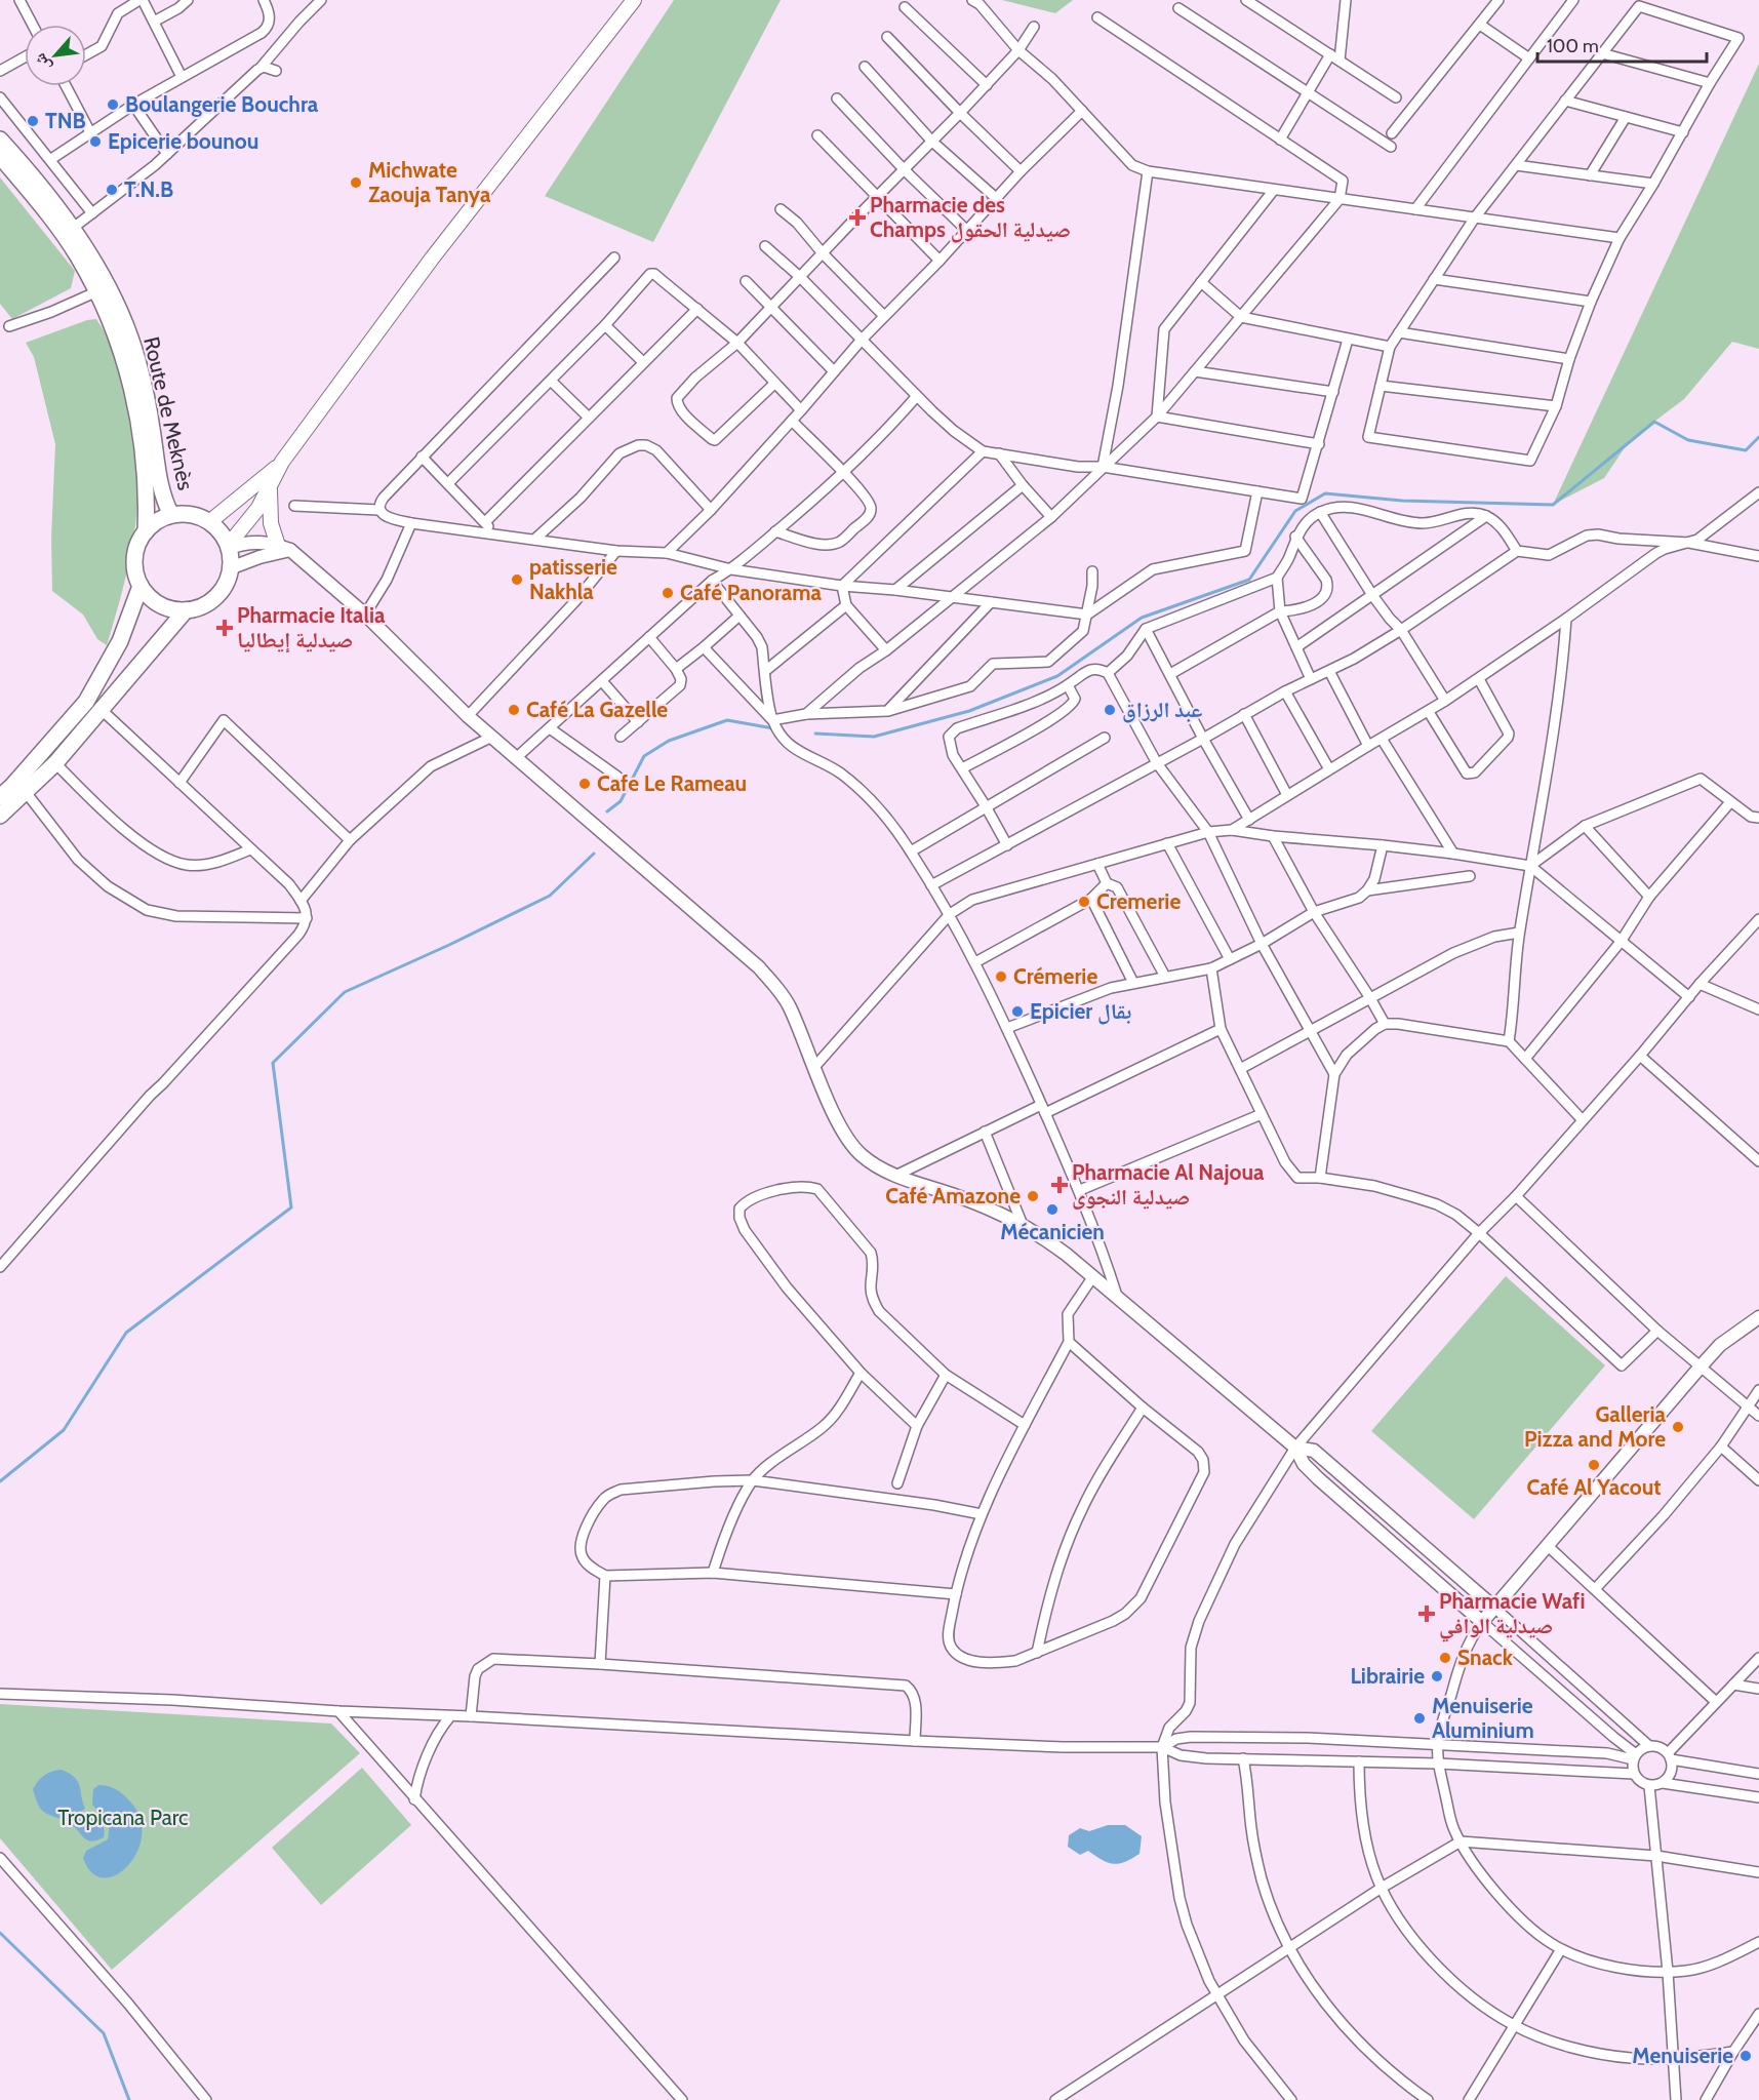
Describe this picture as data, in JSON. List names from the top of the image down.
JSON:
{
  "streets": {
    "main road": ["Route de Meknès"]
  },
  "parks": ["Tropicana Parc"],
  "places": {
    "other": [
      "Boulangerie Bouchra",
      "TNB",
      "Epicerie bounou",
      "Michwate Zaouja Tanya",
      "T.N.B",
      "patisserie Nakhla",
      "Café Panorama",
      "Café La Gazelle",
      "عبد الرزاق",
      "Cafe Le Rameau",
      "Cremerie",
      "Crémerie",
      "Epicier بقال",
      "Café Amazone",
      "Mécanicien",
      "Galleria Pizza and More",
      "Café Al Yacout",
      "Snack",
      "Librairie",
      "Menuiserie Aluminium",
      "Menuiserie"
    ],
    "health": [
      "Pharmacie des Champs صيدلية الحقول",
      "Pharmacie Italia صيدلية إيطاليا",
      "Pharmacie Al Najoua صيدلية النجوى",
      "Pharmacie Wafi صيدلية الوافي"
    ]
  },
  "scale_bar": "100 m",
  "north": "bottom left"
}
